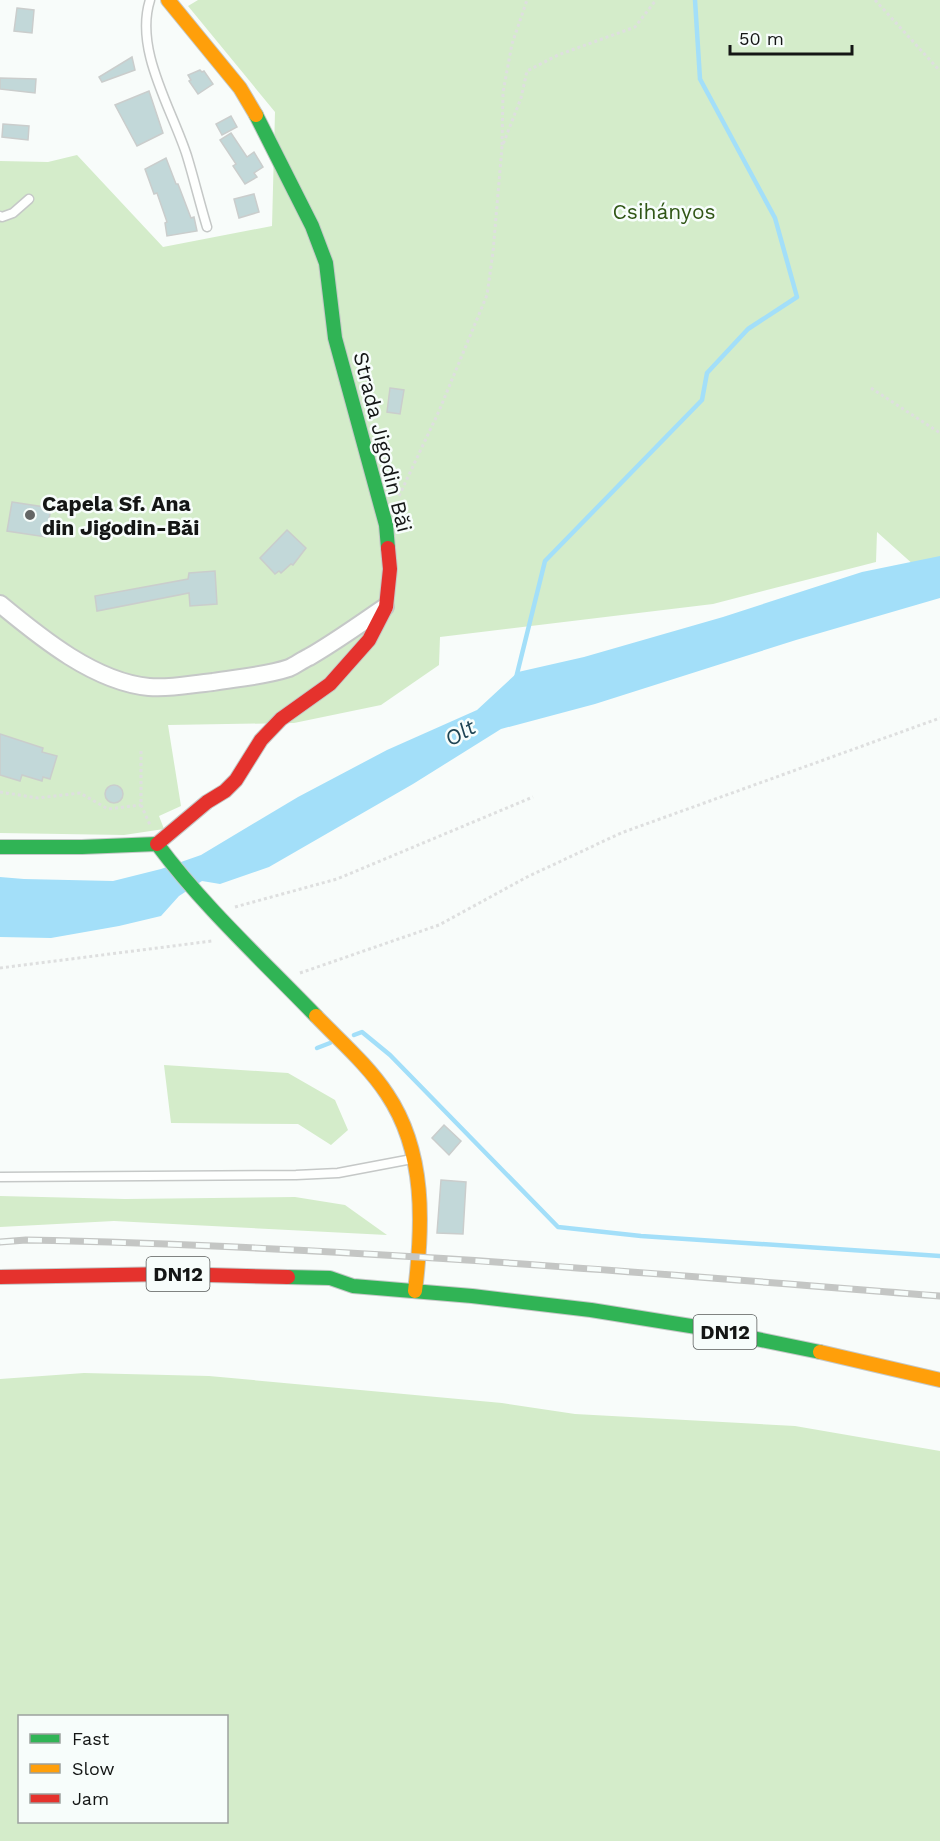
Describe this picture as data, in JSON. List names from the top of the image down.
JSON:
{
  "streets": {
    "main road": ["Strada Jigodin Băi", "DN12"]
  },
  "water": ["Olt"],
  "parks": ["Csihányos"],
  "places": ["Capela Sf. Ana din Jigodin-Băi"],
  "legend": ["Fast", "Slow", "Jam"],
  "scale_bar": "50 m"
}
